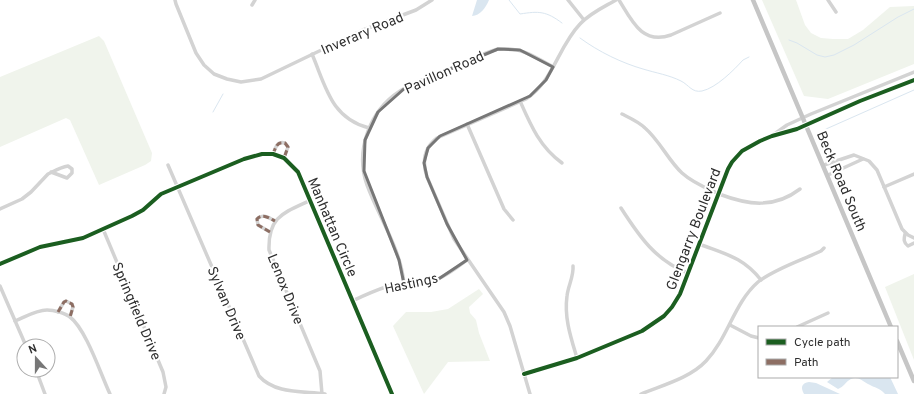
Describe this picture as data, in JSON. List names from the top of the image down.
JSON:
{
  "streets": {
    "main road": ["Beck Road South"],
    "street": [
      "Inverary Road",
      "Pavillon Road",
      "Manhattan Circle",
      "Glengarry Boulevard",
      "Hastings",
      "Lenox Drive",
      "Sylvan Drive",
      "Springfield Drive"
    ]
  },
  "crossings": [
    ["Pavillon Road", "Hastings"],
    ["Beck Road South", "Glengarry Boulevard"],
    ["Manhattan Circle", "Hastings"],
    ["Manhattan Circle", "Lenox Drive"],
    ["Manhattan Circle", "Sylvan Drive"],
    ["Manhattan Circle", "Springfield Drive"],
    ["Lenox Drive", "Sylvan Drive"]
  ],
  "legend": ["Cycle path", "Path"],
  "north": "top"
}
